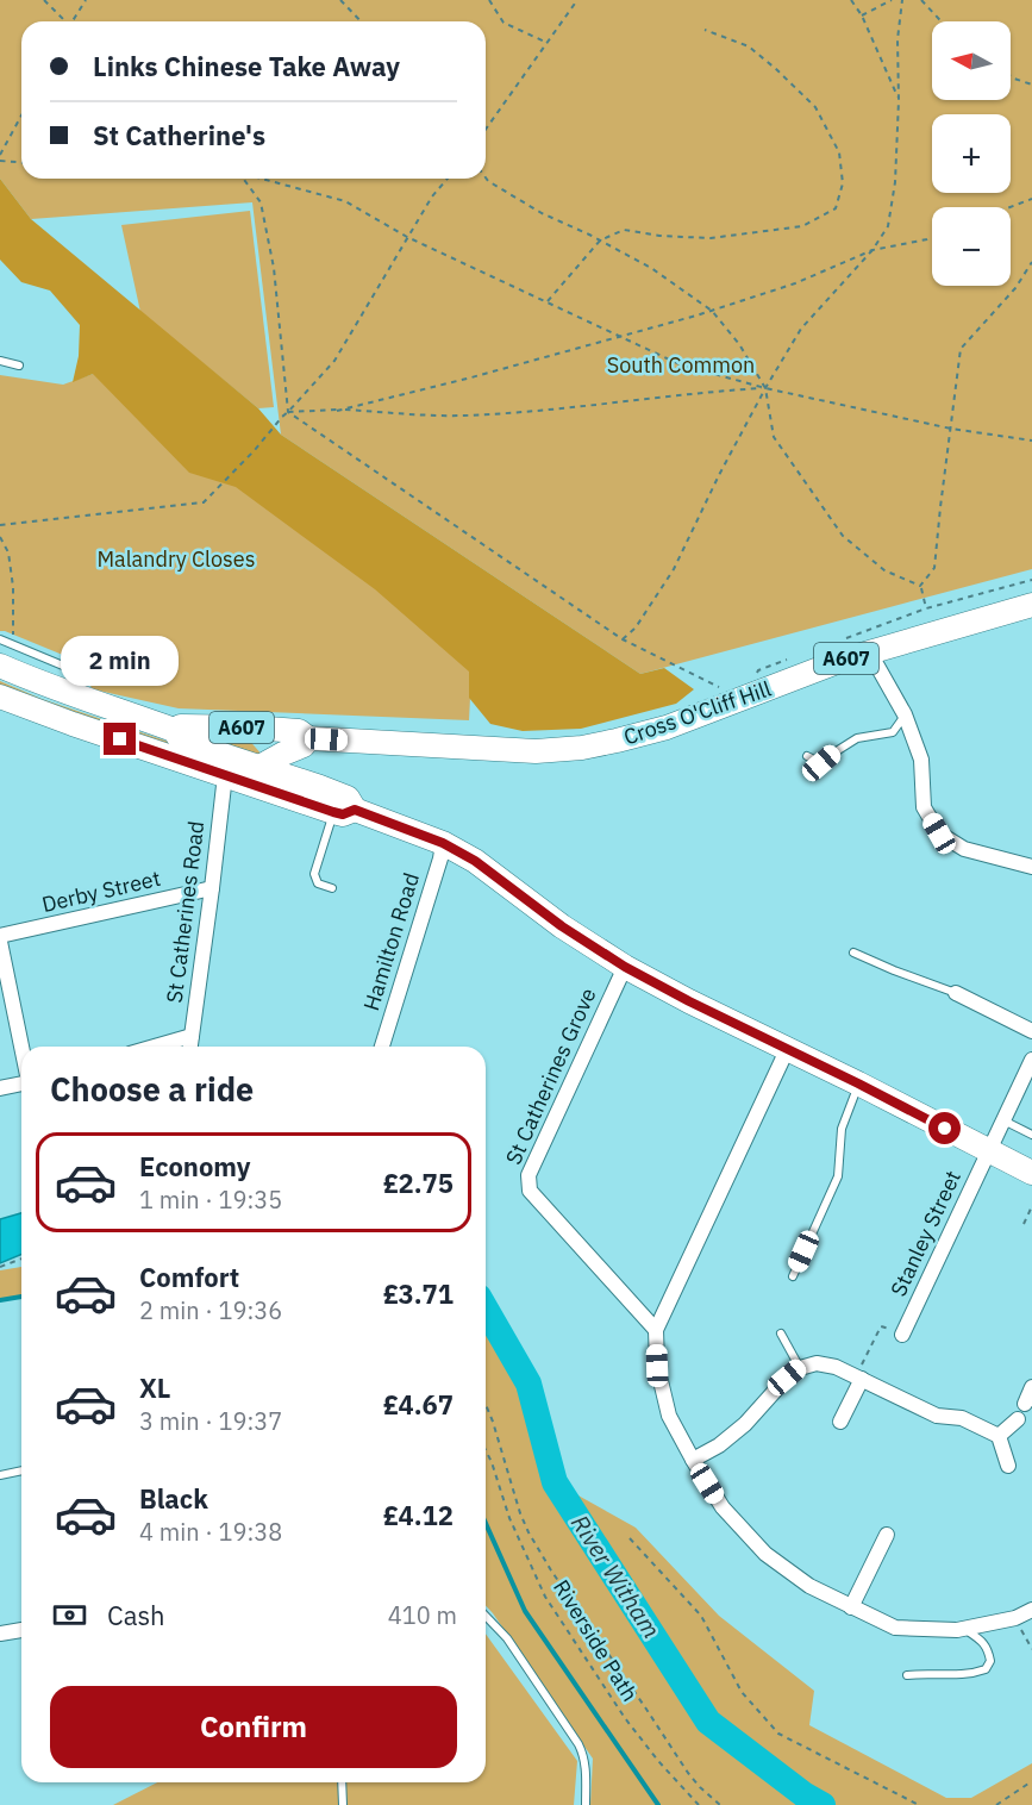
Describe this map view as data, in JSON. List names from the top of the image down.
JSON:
{
  "streets": {
    "main road": ["A607", "Cross O'Cliff Hill"],
    "street": [
      "Derby Street",
      "St Catherines Road",
      "Hamilton Road",
      "St Catherines Grove",
      "Stanley Street"
    ],
    "path": ["Riverside Path"]
  },
  "crossings": [
    ["A607", "Cross O'Cliff Hill"],
    ["A607", "St Catherines Road"],
    ["Derby Street", "St Catherines Road"]
  ],
  "water": ["River Witham"],
  "parks": ["South Common", "Malandry Closes"],
  "north": "left",
  "page": {
    "map_buttons": ["+", "−"],
    "banner": ["Links Chinese Take Away", "St Catherine's"],
    "bubble": "2 min",
    "heading": "Choose a ride",
    "list": [
      {
        "name": "Economy",
        "note": "1 min · 19:35",
        "value": "£2.75"
      },
      {
        "name": "Comfort",
        "note": "2 min · 19:36",
        "value": "£3.71"
      },
      {
        "name": "XL",
        "note": "3 min · 19:37",
        "value": "£4.67"
      },
      {
        "name": "Black",
        "note": "4 min · 19:38",
        "value": "£4.12"
      }
    ],
    "pay": ["Cash", "410 m"],
    "buttons": "Confirm"
  }
}
